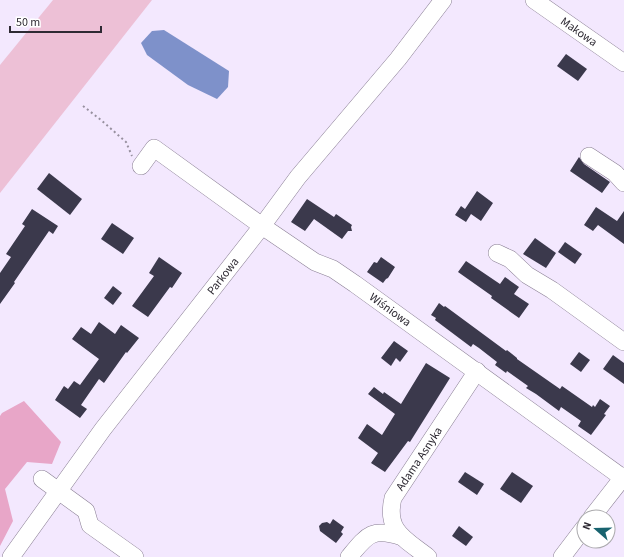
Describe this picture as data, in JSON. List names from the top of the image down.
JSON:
{
  "streets": {
    "street": [
      "Makowa",
      "Parkowa",
      "Wiśniowa",
      "Adama Asnyka"
    ]
  },
  "crossings": [
    ["Parkowa", "Wiśniowa"],
    ["Wiśniowa", "Adama Asnyka"]
  ],
  "scale_bar": "50 m",
  "north": "left"
}
